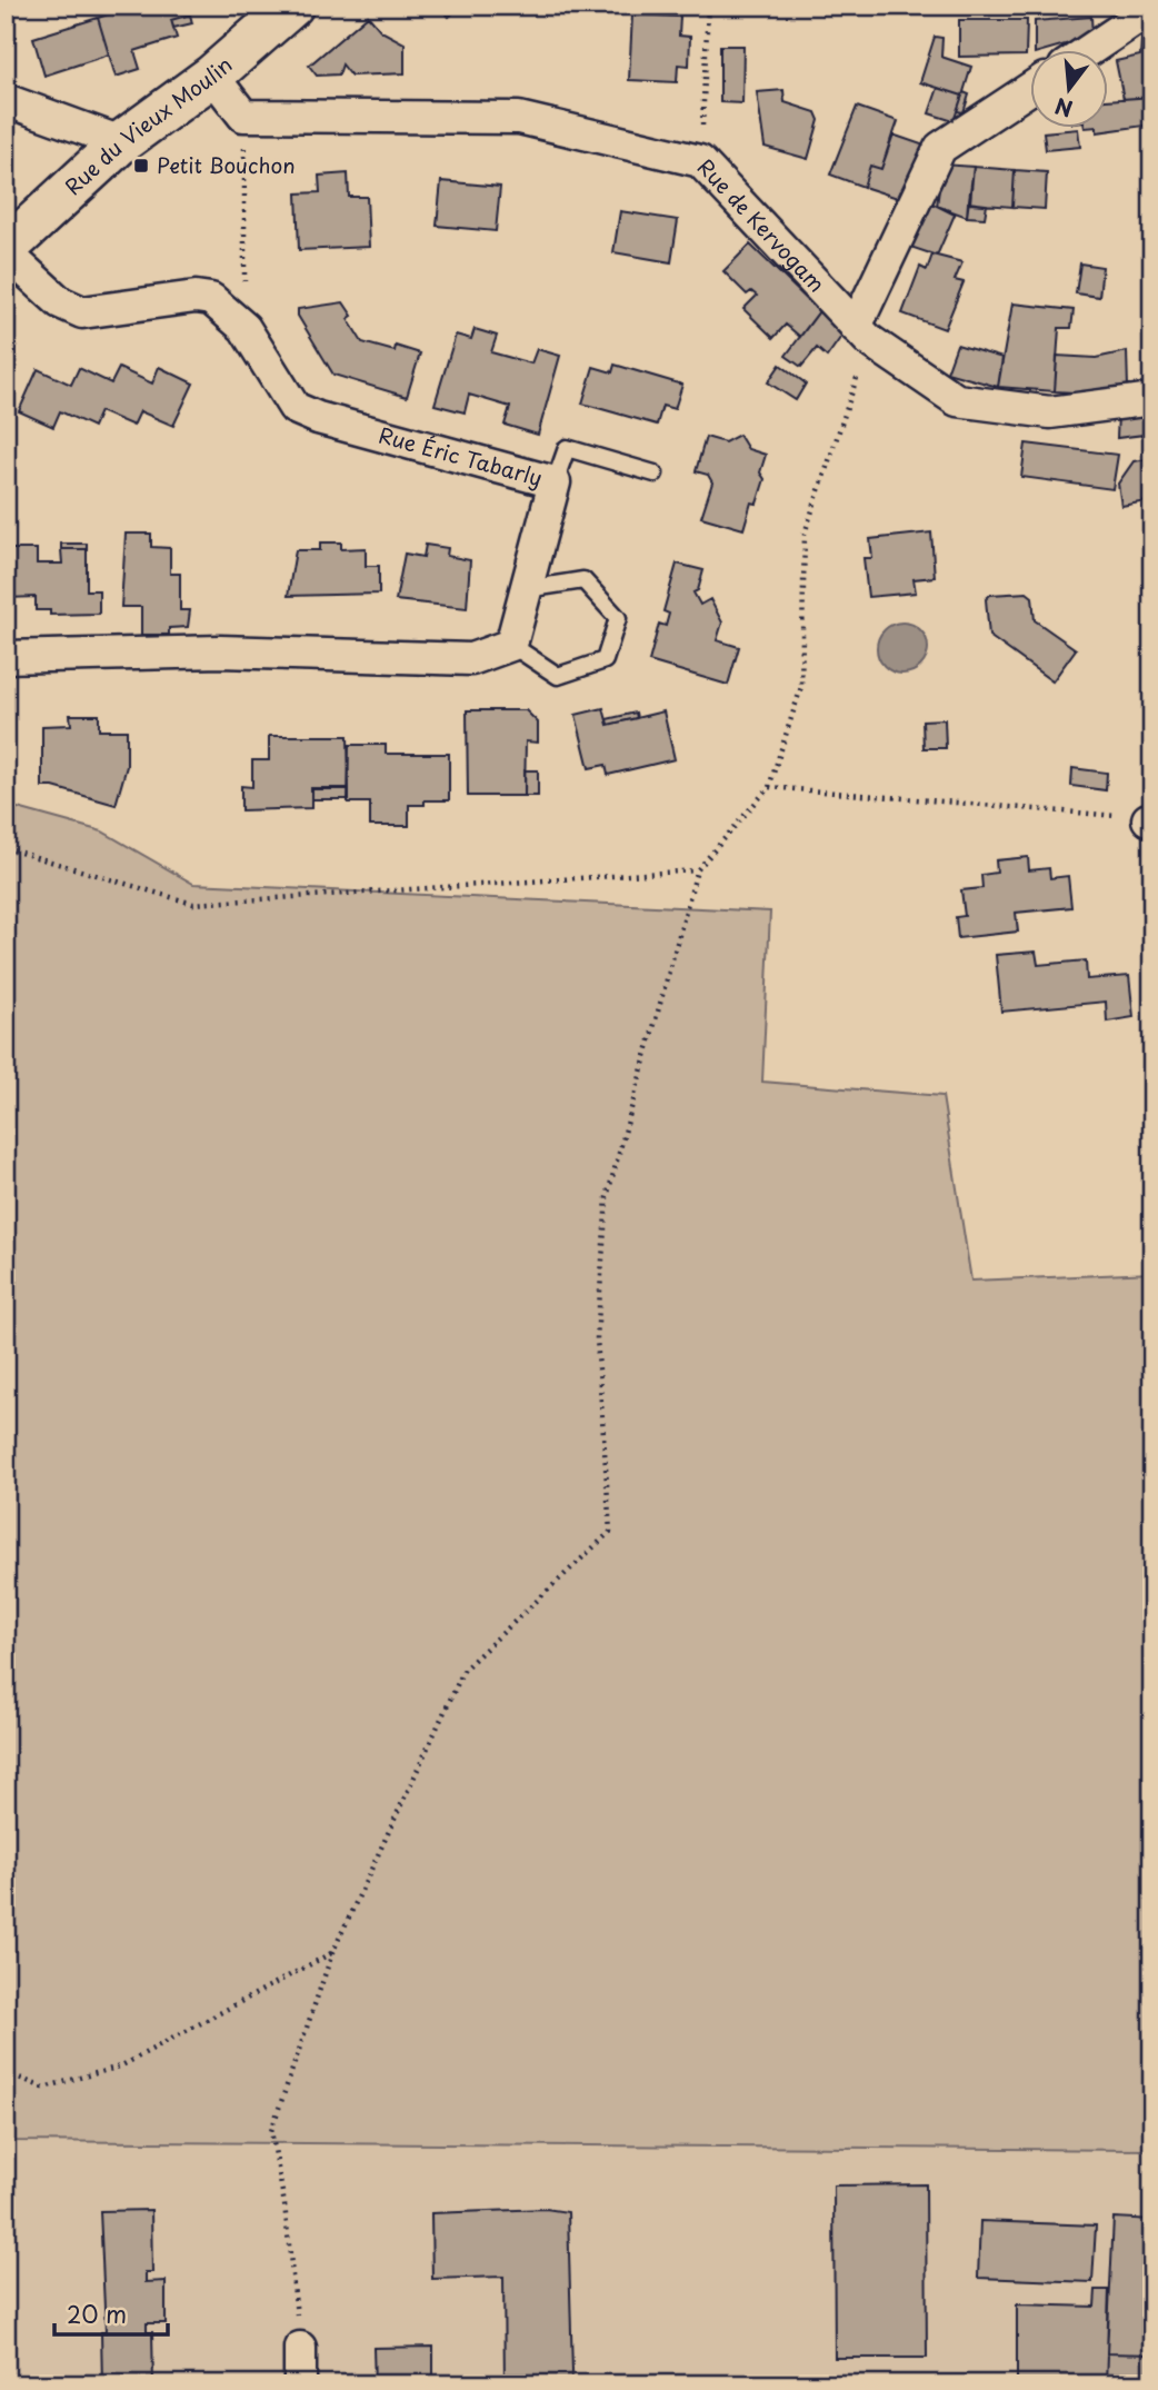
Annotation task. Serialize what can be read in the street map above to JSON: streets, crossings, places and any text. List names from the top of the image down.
{
  "streets": {
    "street": ["Rue du Vieux Moulin", "Rue de Kervogam", "Rue Éric Tabarly"]
  },
  "crossings": [
    ["Rue du Vieux Moulin", "Rue Éric Tabarly"]
  ],
  "places": {
    "transit": ["Petit Bouchon"]
  },
  "scale_bar": "20 m",
  "north": "bottom"
}
